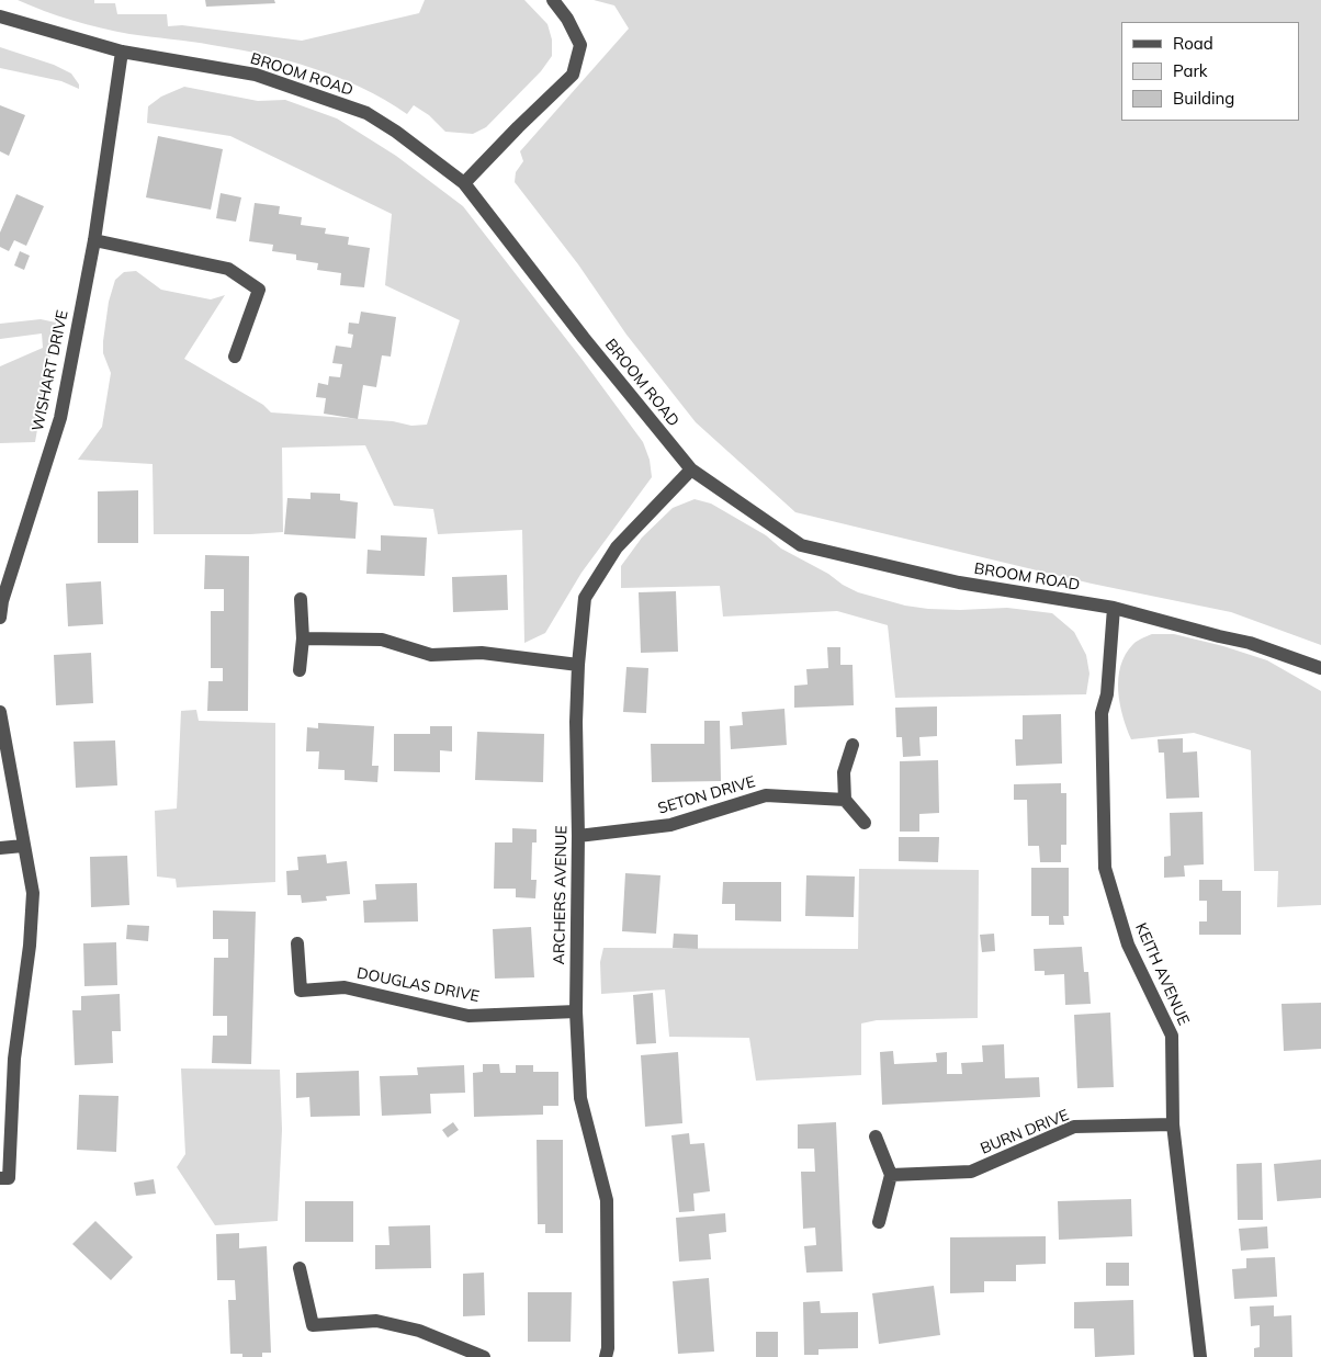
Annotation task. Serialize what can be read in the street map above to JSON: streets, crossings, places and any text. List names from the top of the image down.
{
  "streets": {
    "street": [
      "BROOM ROAD",
      "WISHART DRIVE",
      "SETON DRIVE",
      "ARCHERS AVENUE",
      "KEITH AVENUE",
      "DOUGLAS DRIVE",
      "BURN DRIVE"
    ]
  },
  "crossings": [
    ["BROOM ROAD", "WISHART DRIVE"],
    ["BROOM ROAD", "ARCHERS AVENUE"],
    ["BROOM ROAD", "KEITH AVENUE"],
    ["SETON DRIVE", "ARCHERS AVENUE"],
    ["ARCHERS AVENUE", "DOUGLAS DRIVE"],
    ["KEITH AVENUE", "BURN DRIVE"]
  ],
  "legend": ["Road", "Park", "Building"]
}
